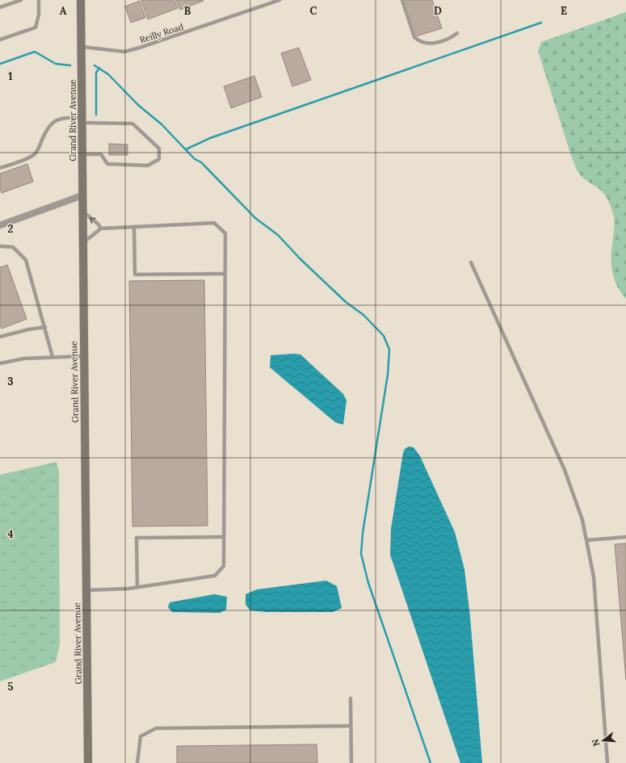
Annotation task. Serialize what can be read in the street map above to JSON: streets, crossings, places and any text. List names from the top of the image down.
{
  "streets": {
    "main road": ["Grand River Avenue"],
    "lane": ["Reilly Road"]
  },
  "crossings": [
    ["Reilly Road", "Grand River Avenue"]
  ],
  "north": "left",
  "grid": {
    "columns": [
      "A",
      "B",
      "C",
      "D",
      "E"
    ],
    "rows": [
      "1",
      "2",
      "3",
      "4",
      "5"
    ]
  }
}
